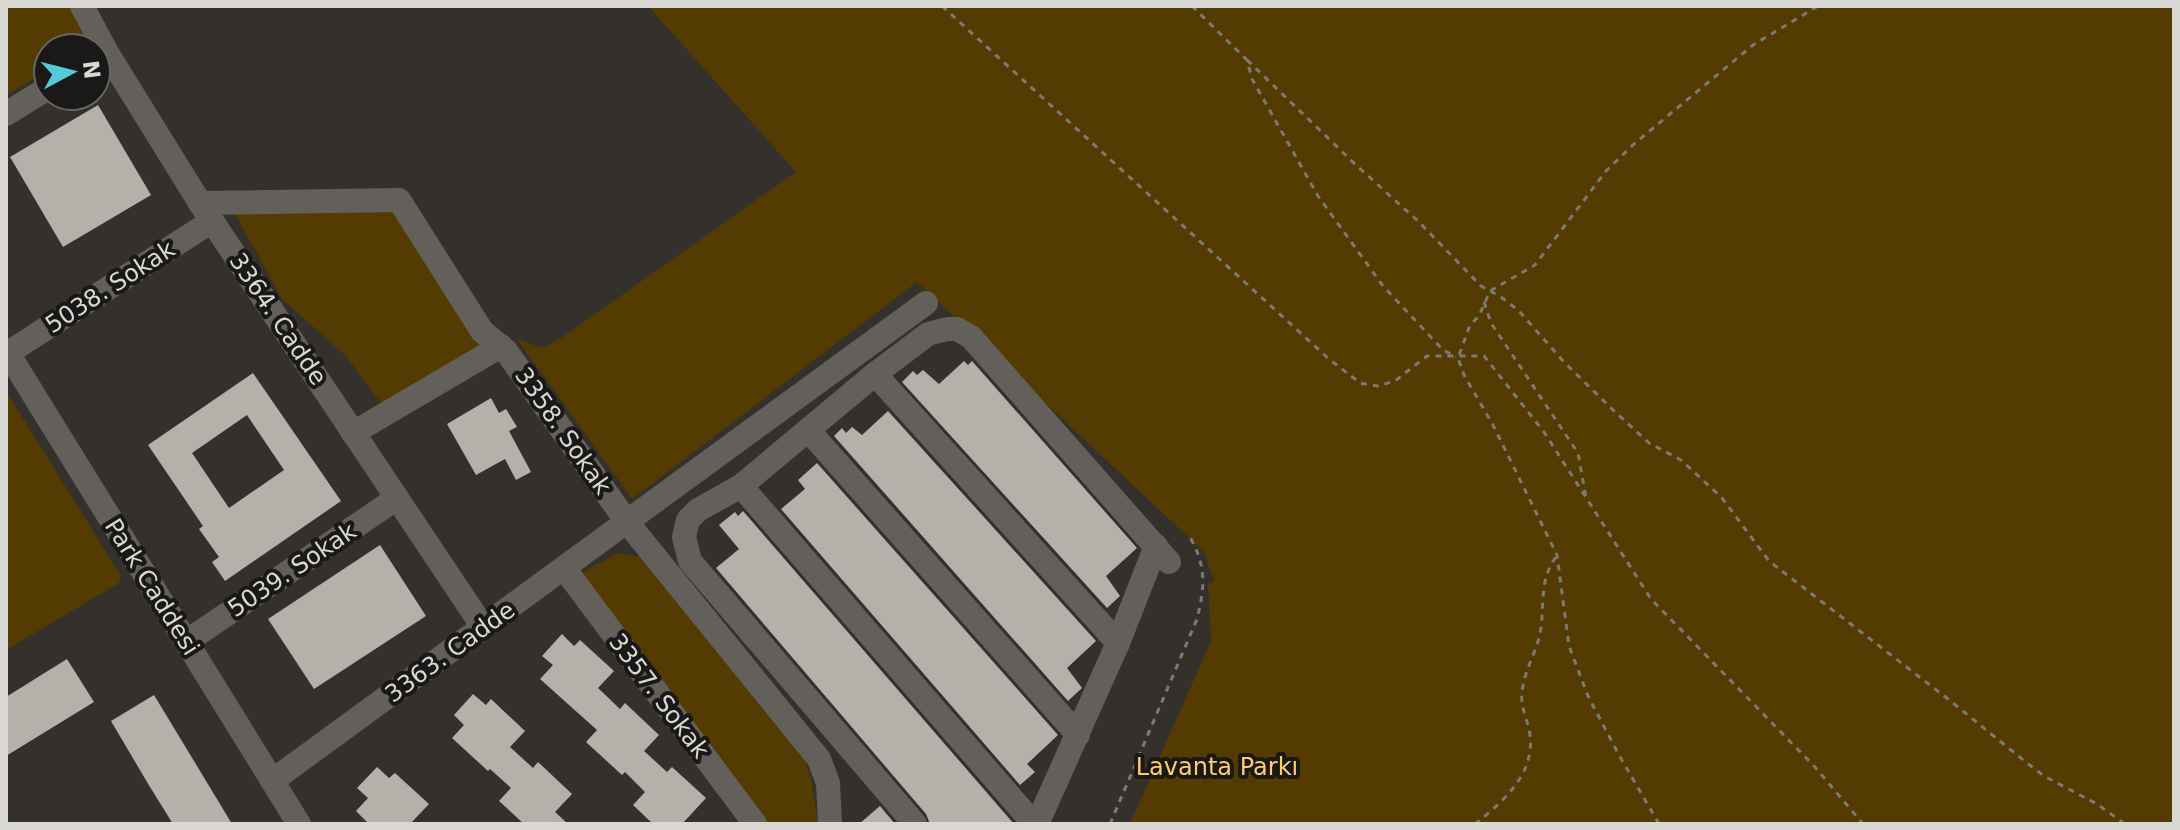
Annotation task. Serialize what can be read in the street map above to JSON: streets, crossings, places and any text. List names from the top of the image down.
{
  "streets": {
    "street": [
      "5038. Sokak",
      "3364. Cadde",
      "3358. Sokak",
      "5039. Sokak",
      "Park Caddesi",
      "3363. Cadde",
      "3357. Sokak"
    ]
  },
  "crossings": [
    ["5038. Sokak", "3364. Cadde"],
    ["5038. Sokak", "3358. Sokak"],
    ["5038. Sokak", "Park Caddesi"],
    ["3364. Cadde", "3358. Sokak"],
    ["3364. Cadde", "5039. Sokak"],
    ["3364. Cadde", "3363. Cadde"],
    ["3358. Sokak", "3363. Cadde"],
    ["5039. Sokak", "Park Caddesi"],
    ["Park Caddesi", "3363. Cadde"],
    ["3363. Cadde", "3357. Sokak"]
  ],
  "parks": ["Lavanta Parkı"],
  "north": "right"
}
